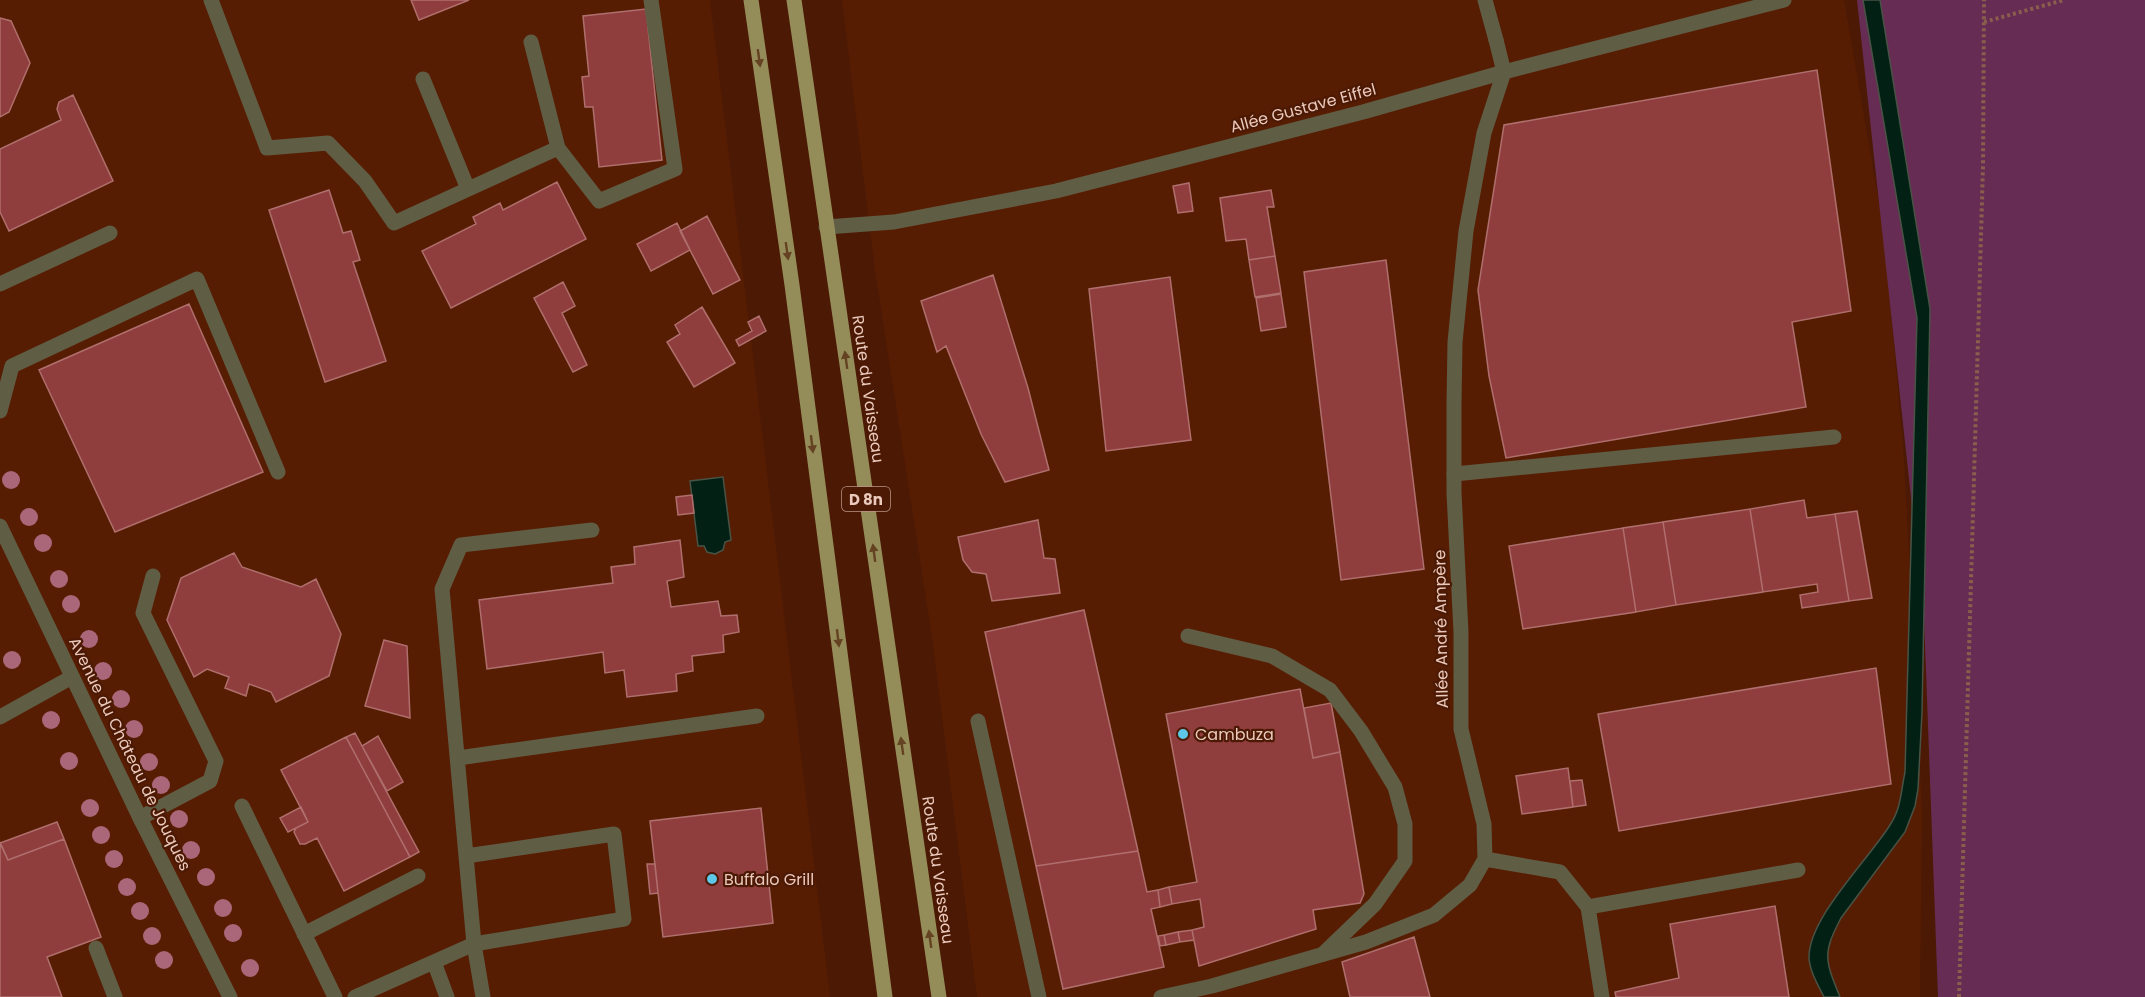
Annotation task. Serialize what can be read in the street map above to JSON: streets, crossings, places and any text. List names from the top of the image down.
{
  "streets": {
    "main road": ["Route du Vaisseau", "D 8n"],
    "street": ["Allée Gustave Eiffel", "Allée André Ampère", "Avenue du Château de Jouques"]
  },
  "crossings": [
    ["Allée Gustave Eiffel", "Route du Vaisseau"],
    ["Allée Gustave Eiffel", "Allée André Ampère"]
  ],
  "places": ["Cambuza", "Buffalo Grill"]
}
